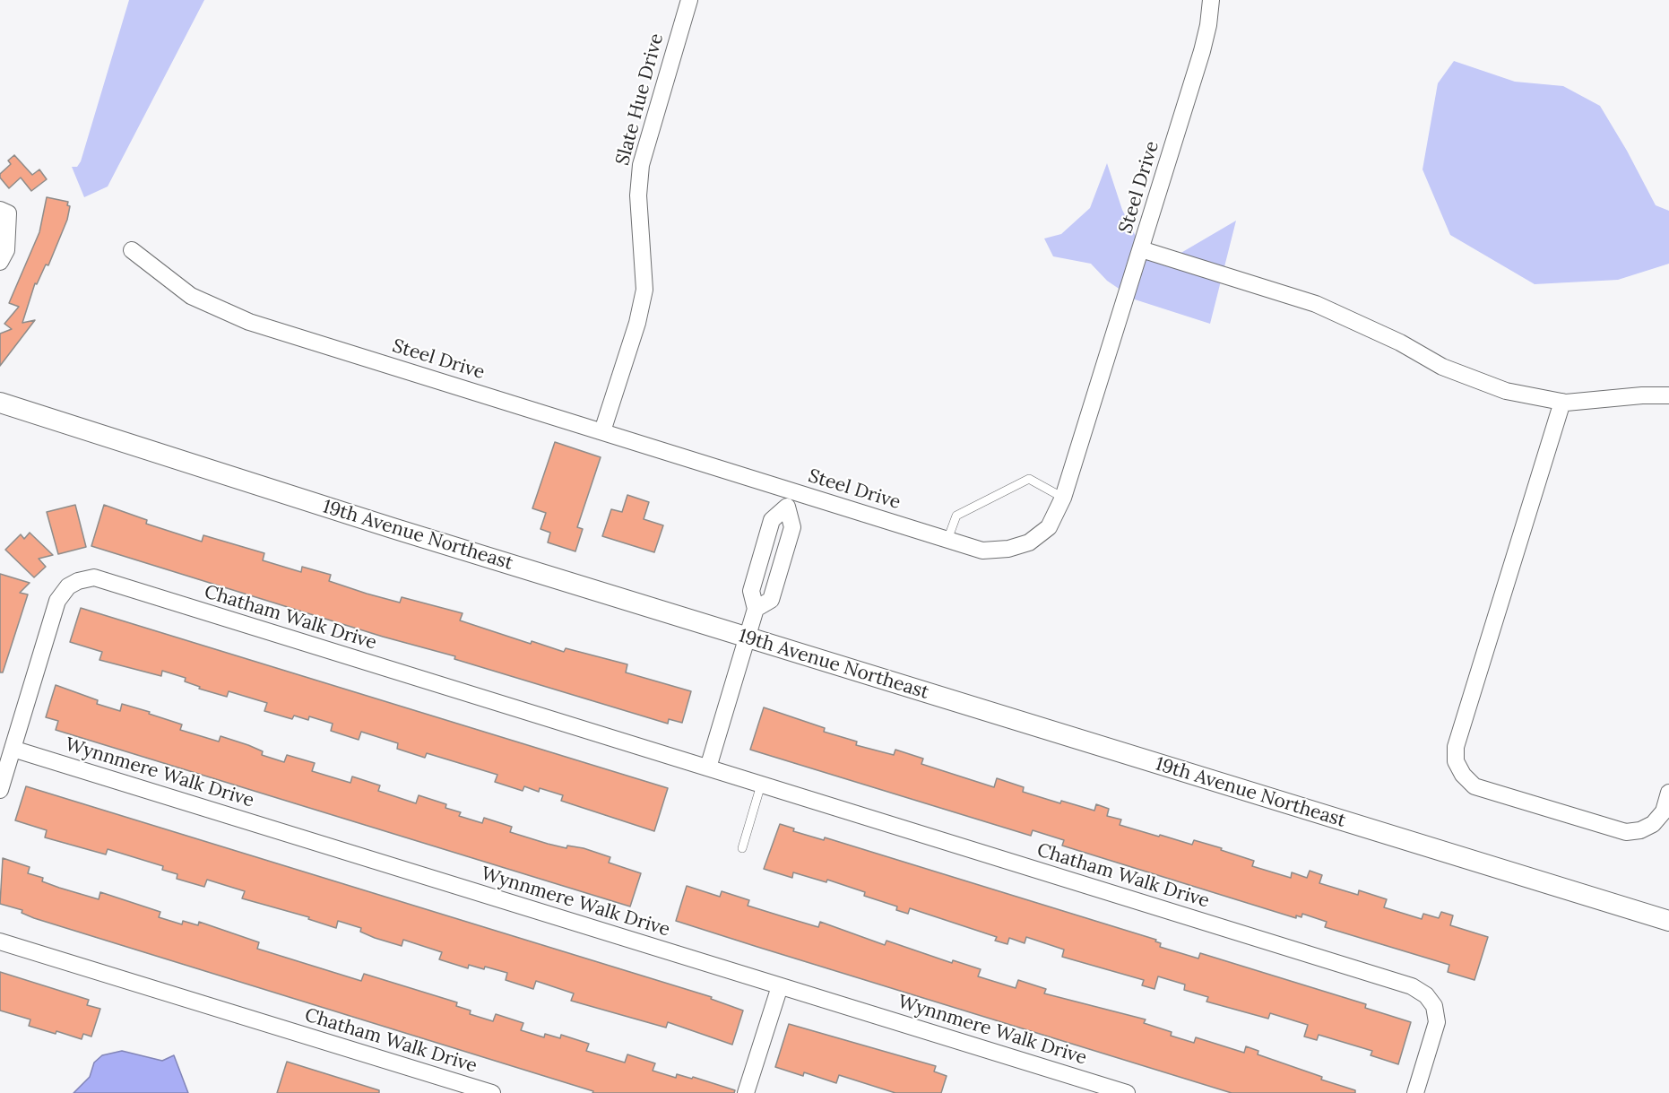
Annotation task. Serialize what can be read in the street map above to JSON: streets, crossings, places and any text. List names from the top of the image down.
{
  "streets": {
    "street": [
      "Slate Hue Drive",
      "Steel Drive",
      "19th Avenue Northeast",
      "Chatham Walk Drive",
      "Wynnmere Walk Drive"
    ]
  },
  "crossings": [
    ["Slate Hue Drive", "Steel Drive"],
    ["Chatham Walk Drive", "Wynnmere Walk Drive"]
  ]
}
